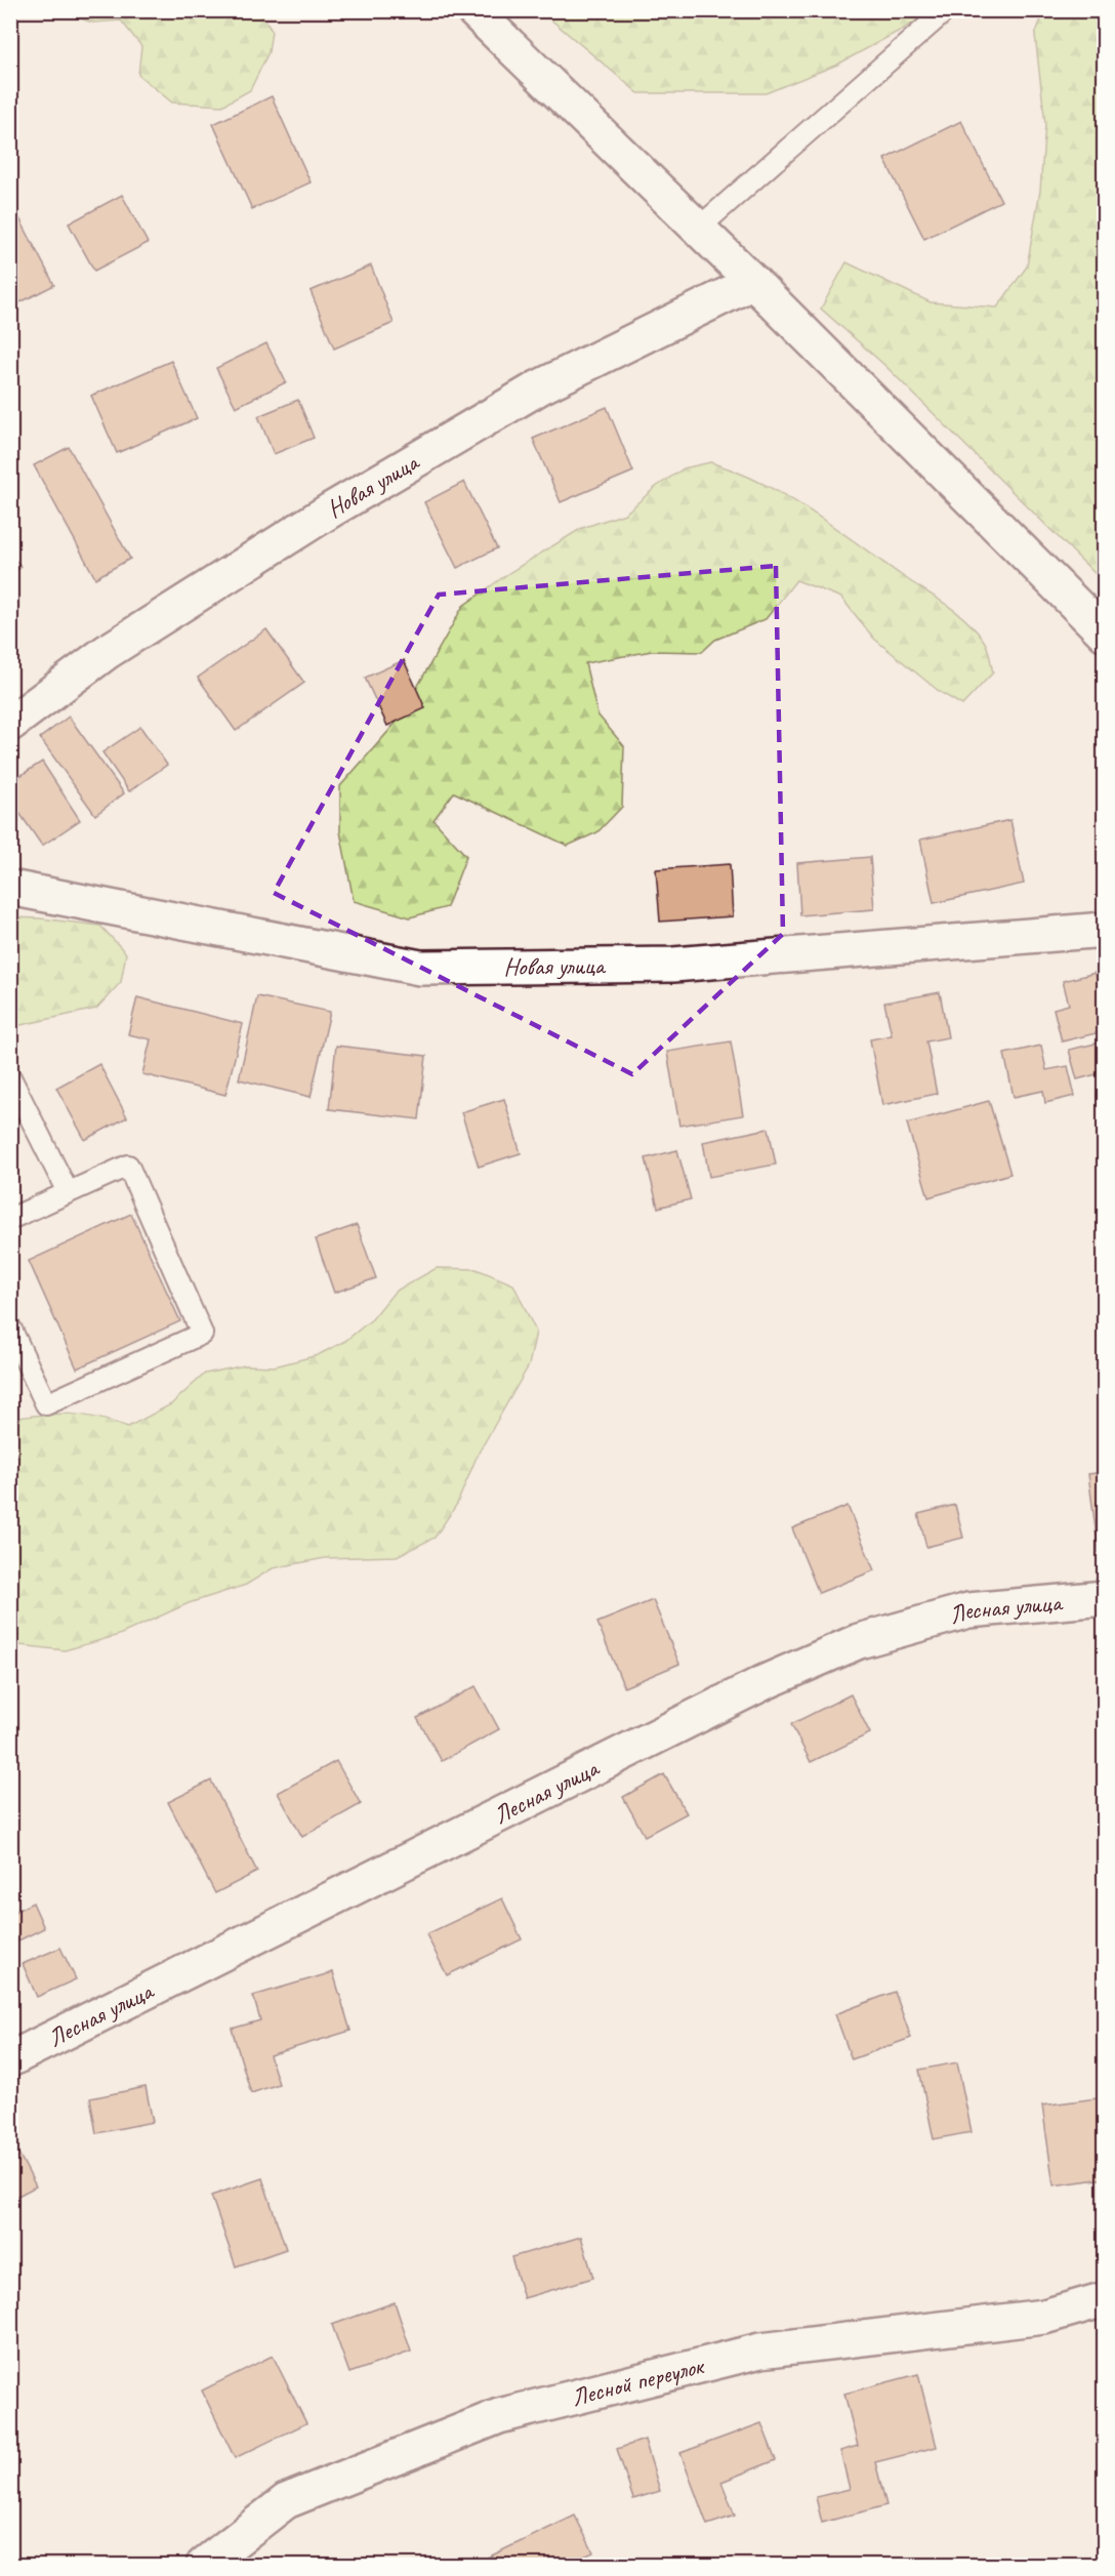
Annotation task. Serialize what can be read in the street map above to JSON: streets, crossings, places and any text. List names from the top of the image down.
{
  "streets": {
    "street": ["Новая улица", "Лесная улица", "Лесной переулок"]
  }
}
